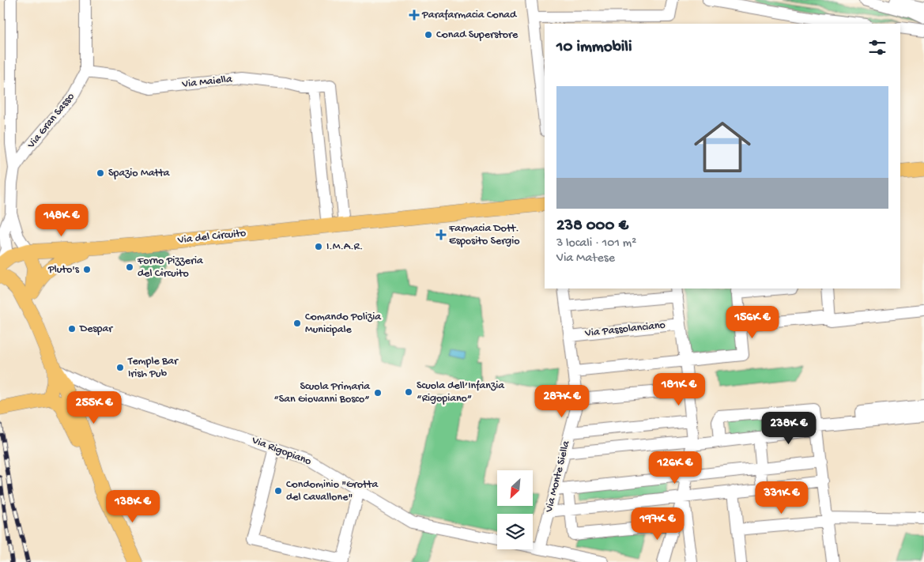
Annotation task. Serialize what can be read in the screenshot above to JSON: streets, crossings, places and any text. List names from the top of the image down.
{
  "streets": {
    "main road": ["Via del Circuito"],
    "street": [
      "Via Maiella",
      "Via Gran Sasso",
      "Via Passolanciano",
      "Via Rigopiano",
      "Via Monte Siella"
    ]
  },
  "crossings": [
    ["Via Maiella", "Via Gran Sasso"],
    ["Via Maiella", "Via del Circuito"],
    ["Via Passolanciano", "Via Monte Siella"]
  ],
  "places": {
    "health": ["Parafarmacia Conad", "Farmacia Dott. Esposito Sergio"],
    "other": [
      "Conad Superstore",
      "Spazio Matta",
      "I.M.A.R.",
      "Forno Pizzeria del Circuito",
      "Pluto's",
      "Comando Polizia Municipale",
      "Despar",
      "Temple Bar Irish Pub",
      "Scuola dell’Infanzia “Rigopiano”",
      "Scuola Primaria “San Giovanni Bosco”",
      "Condominio \"Grotta del Cavallone\""
    ]
  },
  "north": "bottom left",
  "page": {
    "heading": "10 immobili",
    "list": [
      {
        "name": "238 000 €",
        "note": "3 locali · 101 m² · Via Matese"
      }
    ],
    "price": [
      "148K €",
      "156K €",
      "181K €",
      "287K €",
      "255K €",
      "238K €",
      "126K €",
      "331K €",
      "138K €",
      "197K €"
    ]
  }
}
